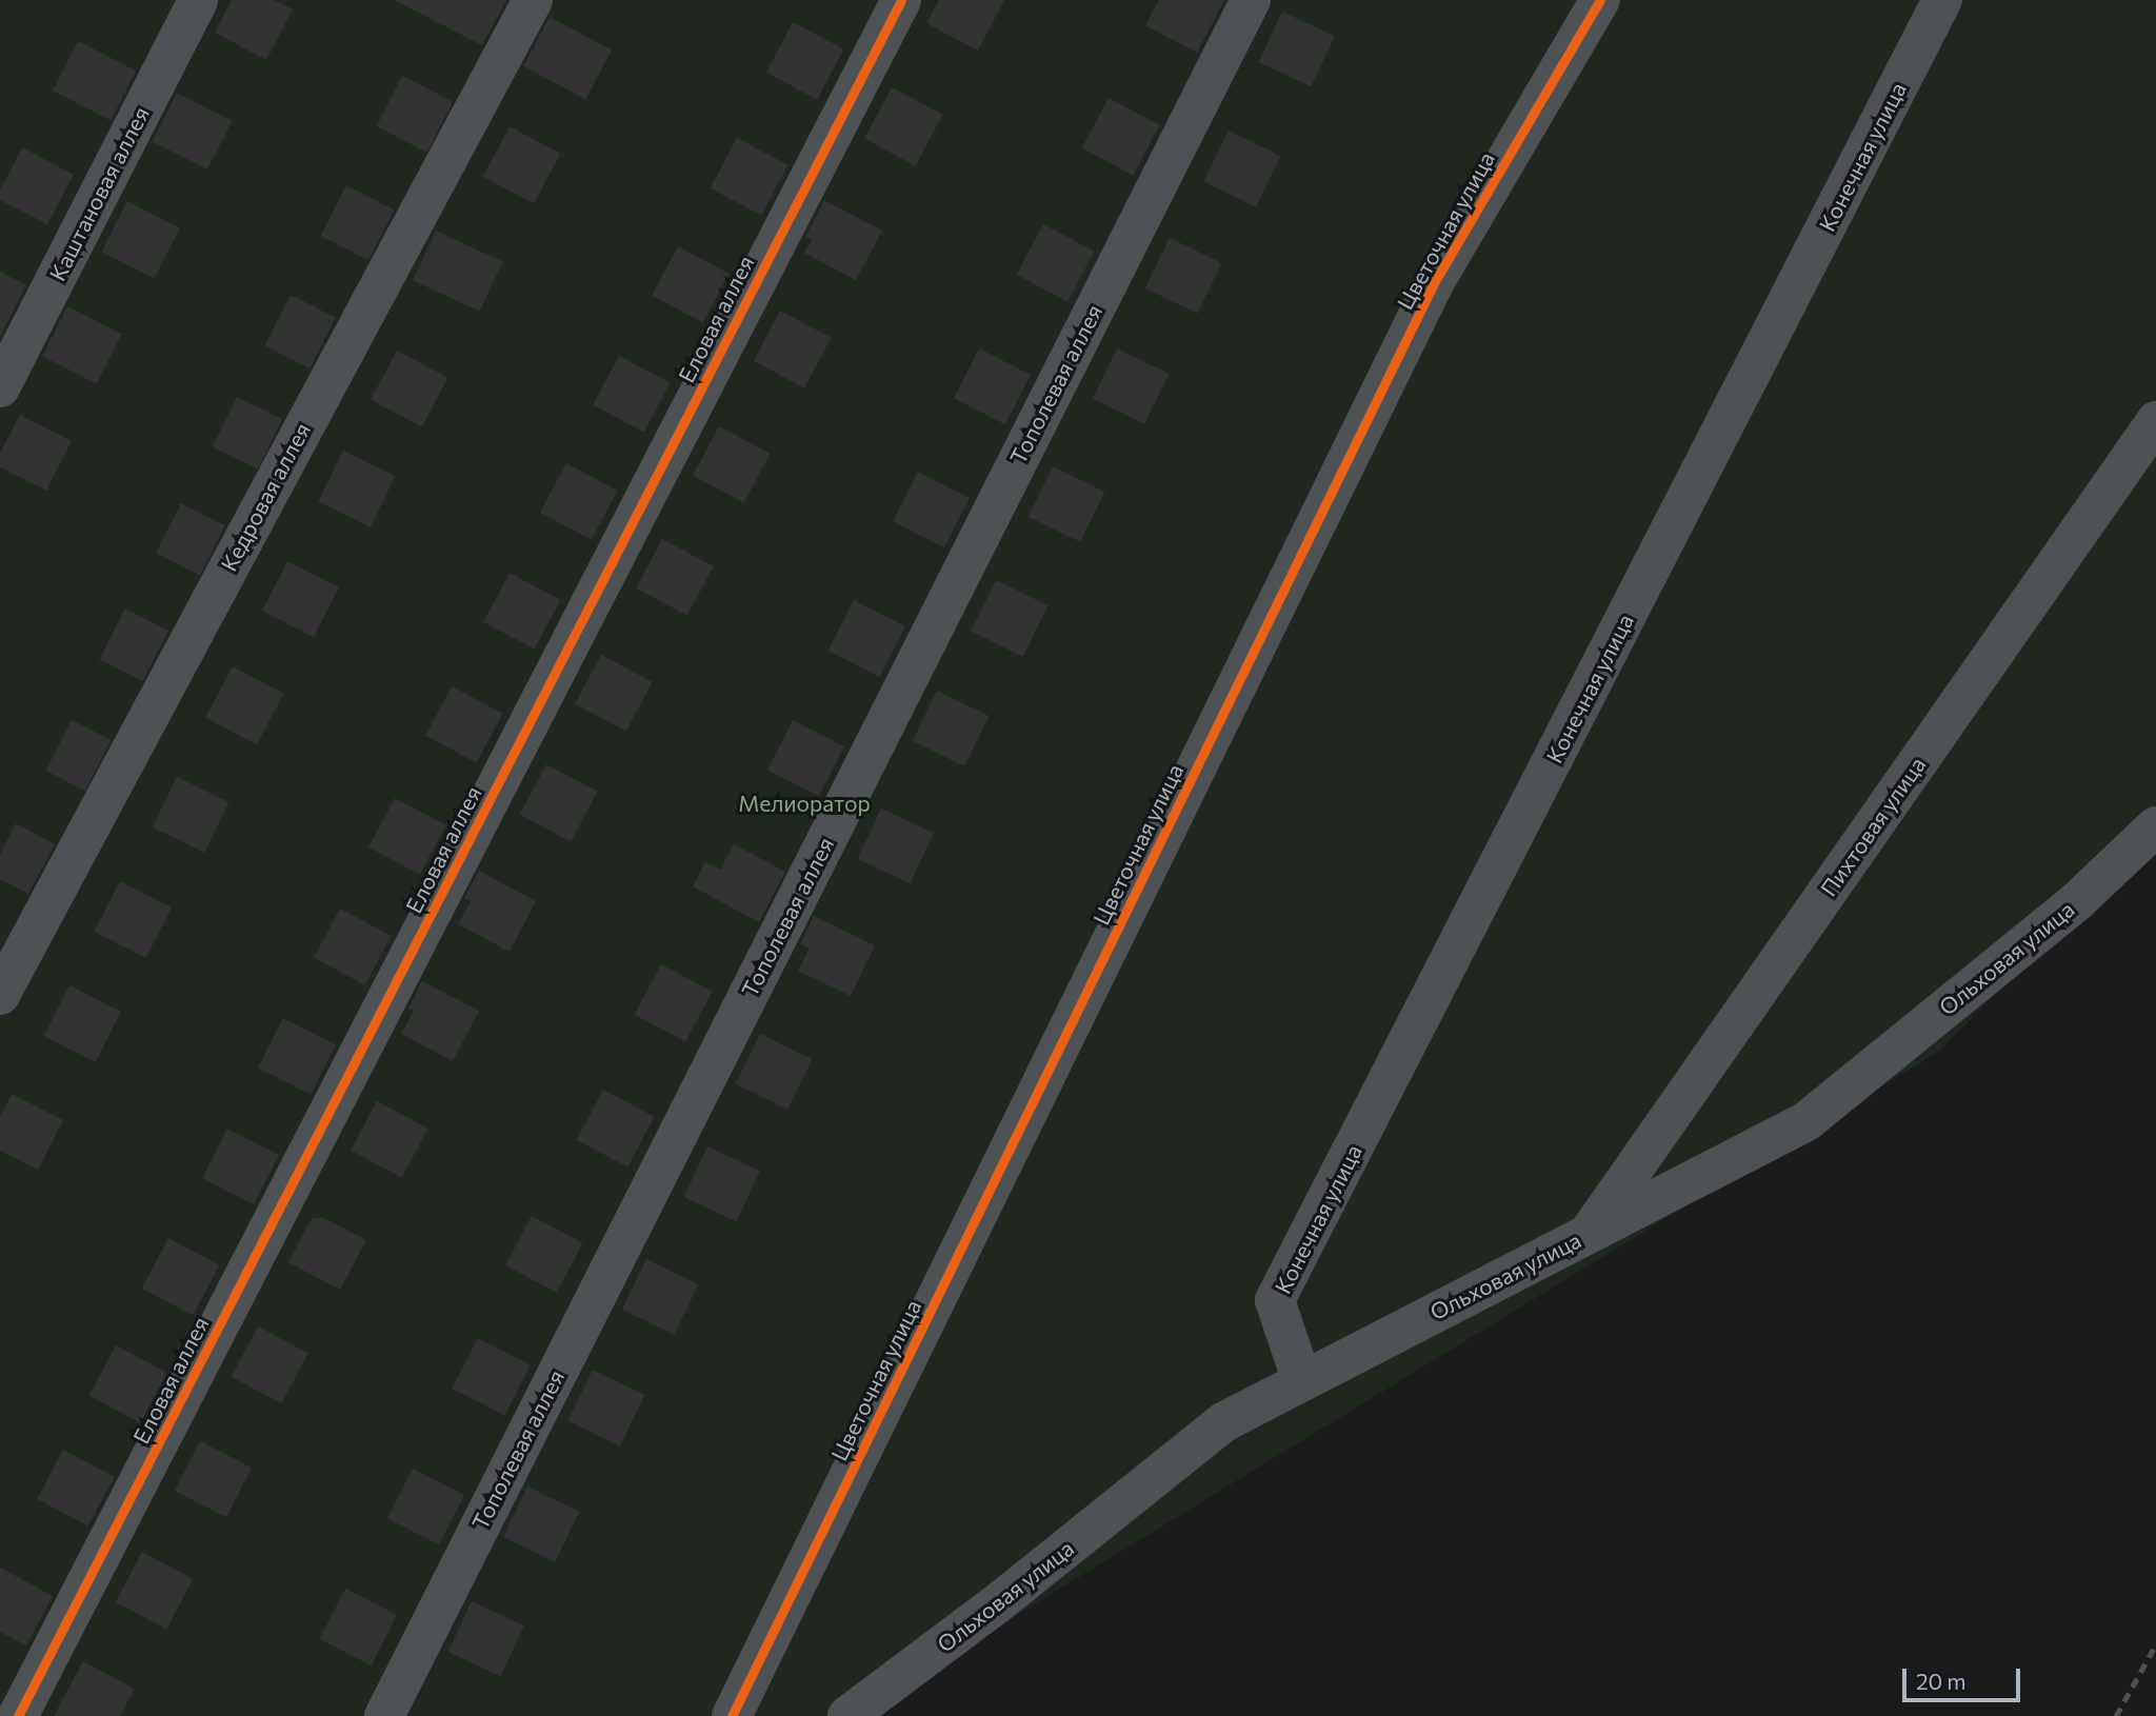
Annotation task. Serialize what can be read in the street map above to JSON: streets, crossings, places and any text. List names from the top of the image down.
{
  "streets": {
    "street": [
      "Конечная улица",
      "Каштановая аллея",
      "Цветочная улица",
      "Еловая аллея",
      "Тополевая аллея",
      "Кедровая аллея",
      "Пихтовая улица",
      "Ольховая улица"
    ]
  },
  "crossings": [
    ["Конечная улица", "Ольховая улица"],
    ["Пихтовая улица", "Ольховая улица"]
  ],
  "parks": ["Мелиоратор"],
  "scale_bar": "20 m"
}
